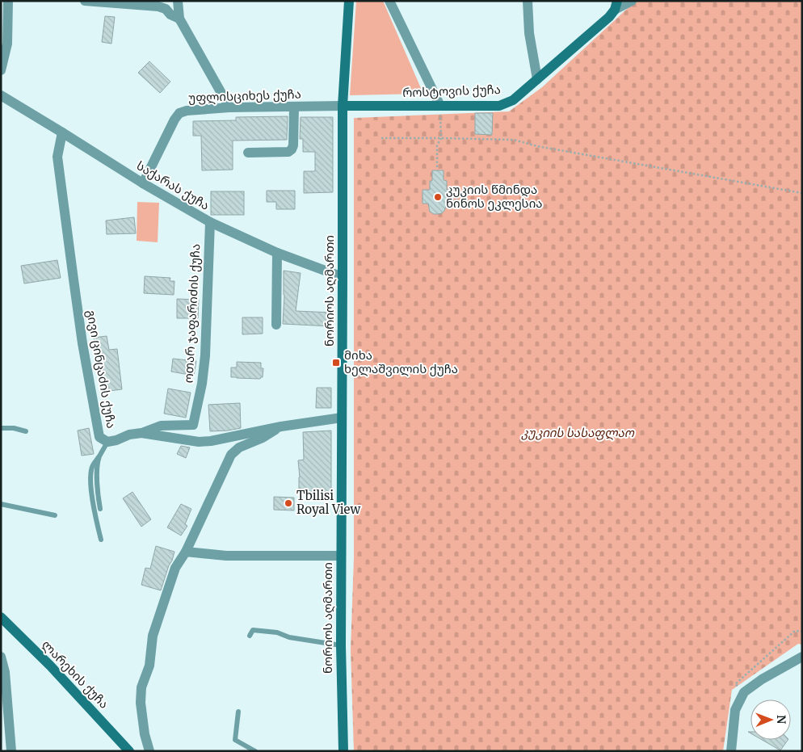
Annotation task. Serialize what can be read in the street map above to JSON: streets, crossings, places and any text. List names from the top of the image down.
{
  "streets": {
    "street": [
      "როსტოვის ქუჩა",
      "უფლისციხეს ქუჩა",
      "საქარას ქუჩა",
      "ნორიოს აღმართი",
      "ოთარ ჯაფარიძის ქუჩა",
      "გივი ცინცაძის ქუჩა",
      "ლარეხის ქუჩა"
    ]
  },
  "crossings": [
    ["როსტოვის ქუჩა", "უფლისციხეს ქუჩა"],
    ["როსტოვის ქუჩა", "ნორიოს აღმართი"],
    ["უფლისციხეს ქუჩა", "საქარას ქუჩა"],
    ["უფლისციხეს ქუჩა", "ნორიოს აღმართი"],
    ["საქარას ქუჩა", "ნორიოს აღმართი"],
    ["საქარას ქუჩა", "ოთარ ჯაფარიძის ქუჩა"],
    ["საქარას ქუჩა", "გივი ცინცაძის ქუჩა"],
    ["ნორიოს აღმართი", "გივი ცინცაძის ქუჩა"],
    ["ოთარ ჯაფარიძის ქუჩა", "გივი ცინცაძის ქუჩა"]
  ],
  "parks": ["კუკიის სასაფლაო"],
  "places": {
    "other": ["კუკიის წმინდა ნინოს ეკლესია", "Tbilisi Royal View"],
    "transit": ["მიხა ხელაშვილის ქუჩა"]
  },
  "north": "right"
}
